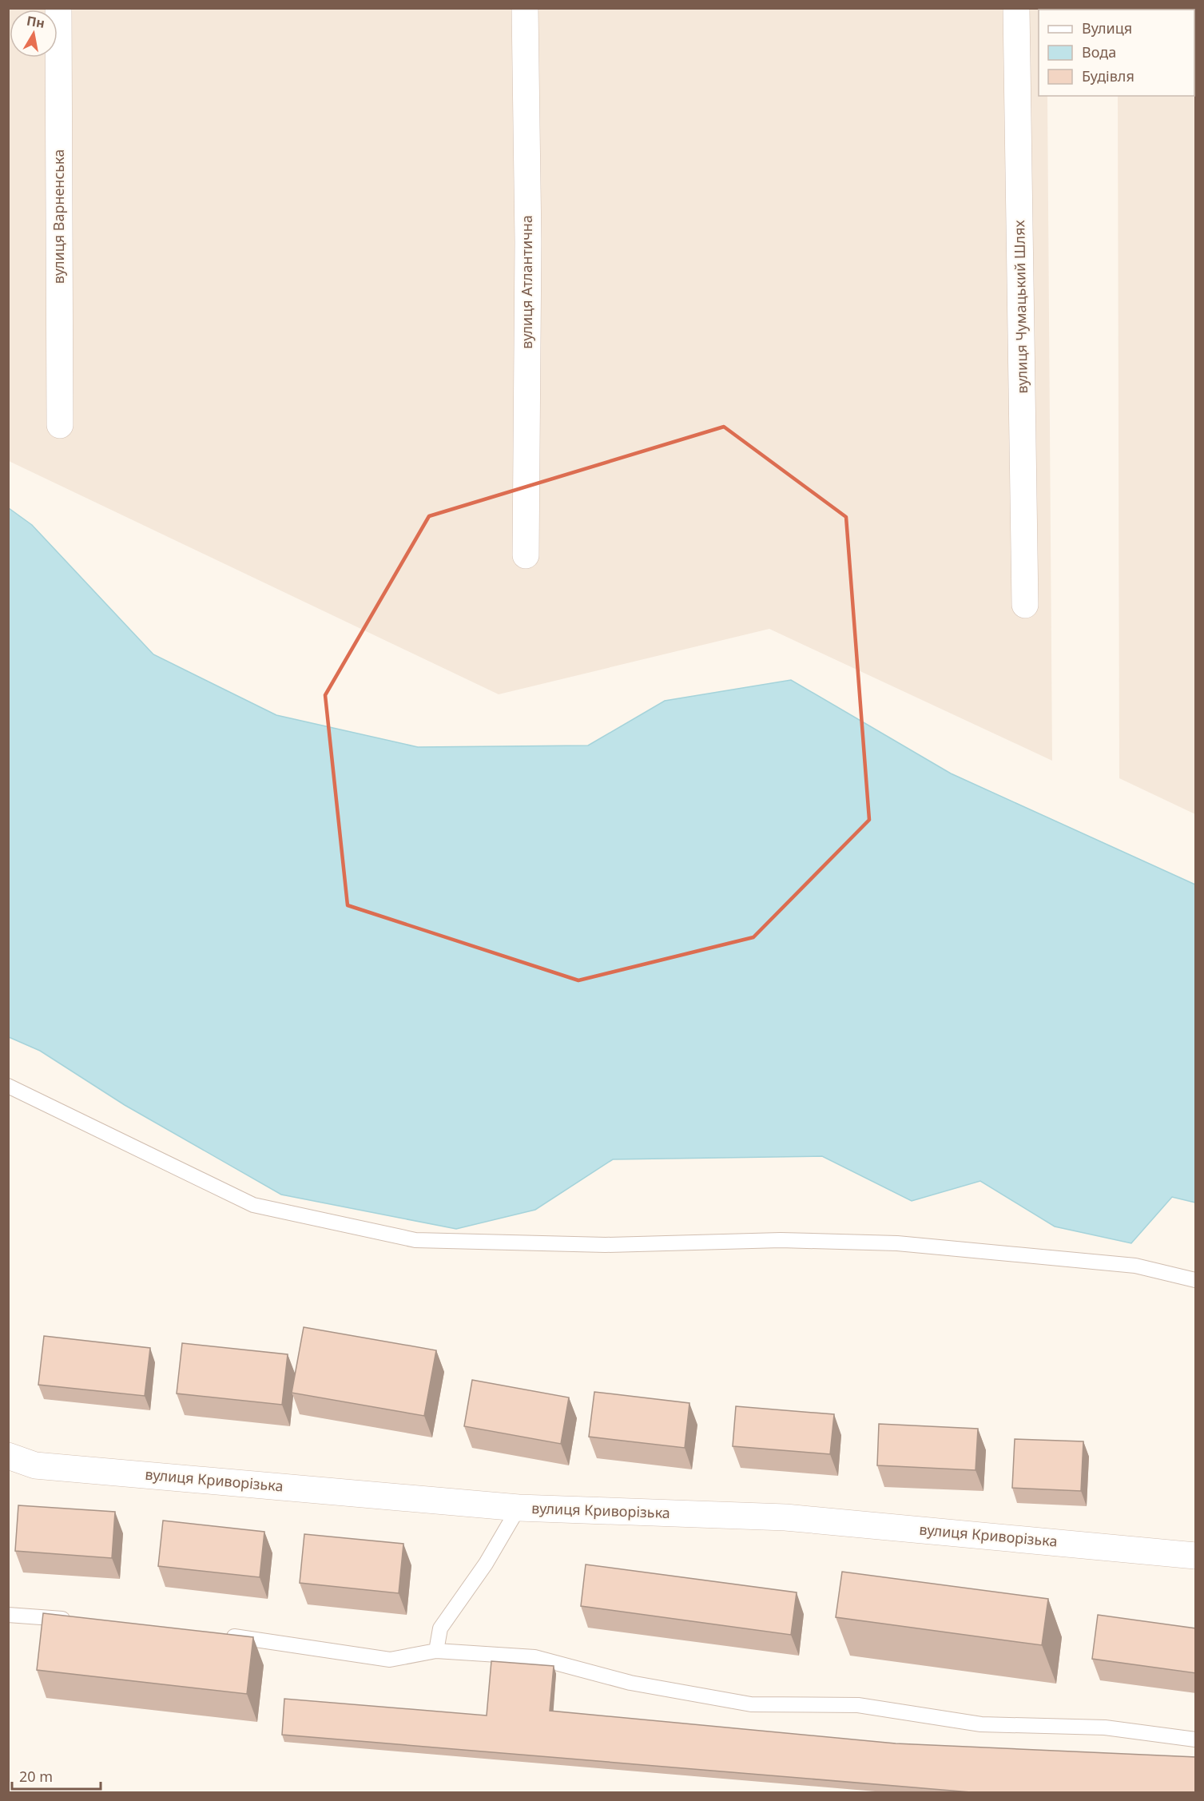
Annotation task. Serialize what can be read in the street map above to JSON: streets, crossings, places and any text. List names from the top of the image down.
{
  "streets": {
    "street": [
      "вулиця Варненська",
      "вулиця Атлантична",
      "вулиця Чумацький Шлях",
      "вулиця Криворізька"
    ]
  },
  "legend": ["Вулиця", "Вода", "Будівля"],
  "scale_bar": "20 m",
  "north": "top"
}
